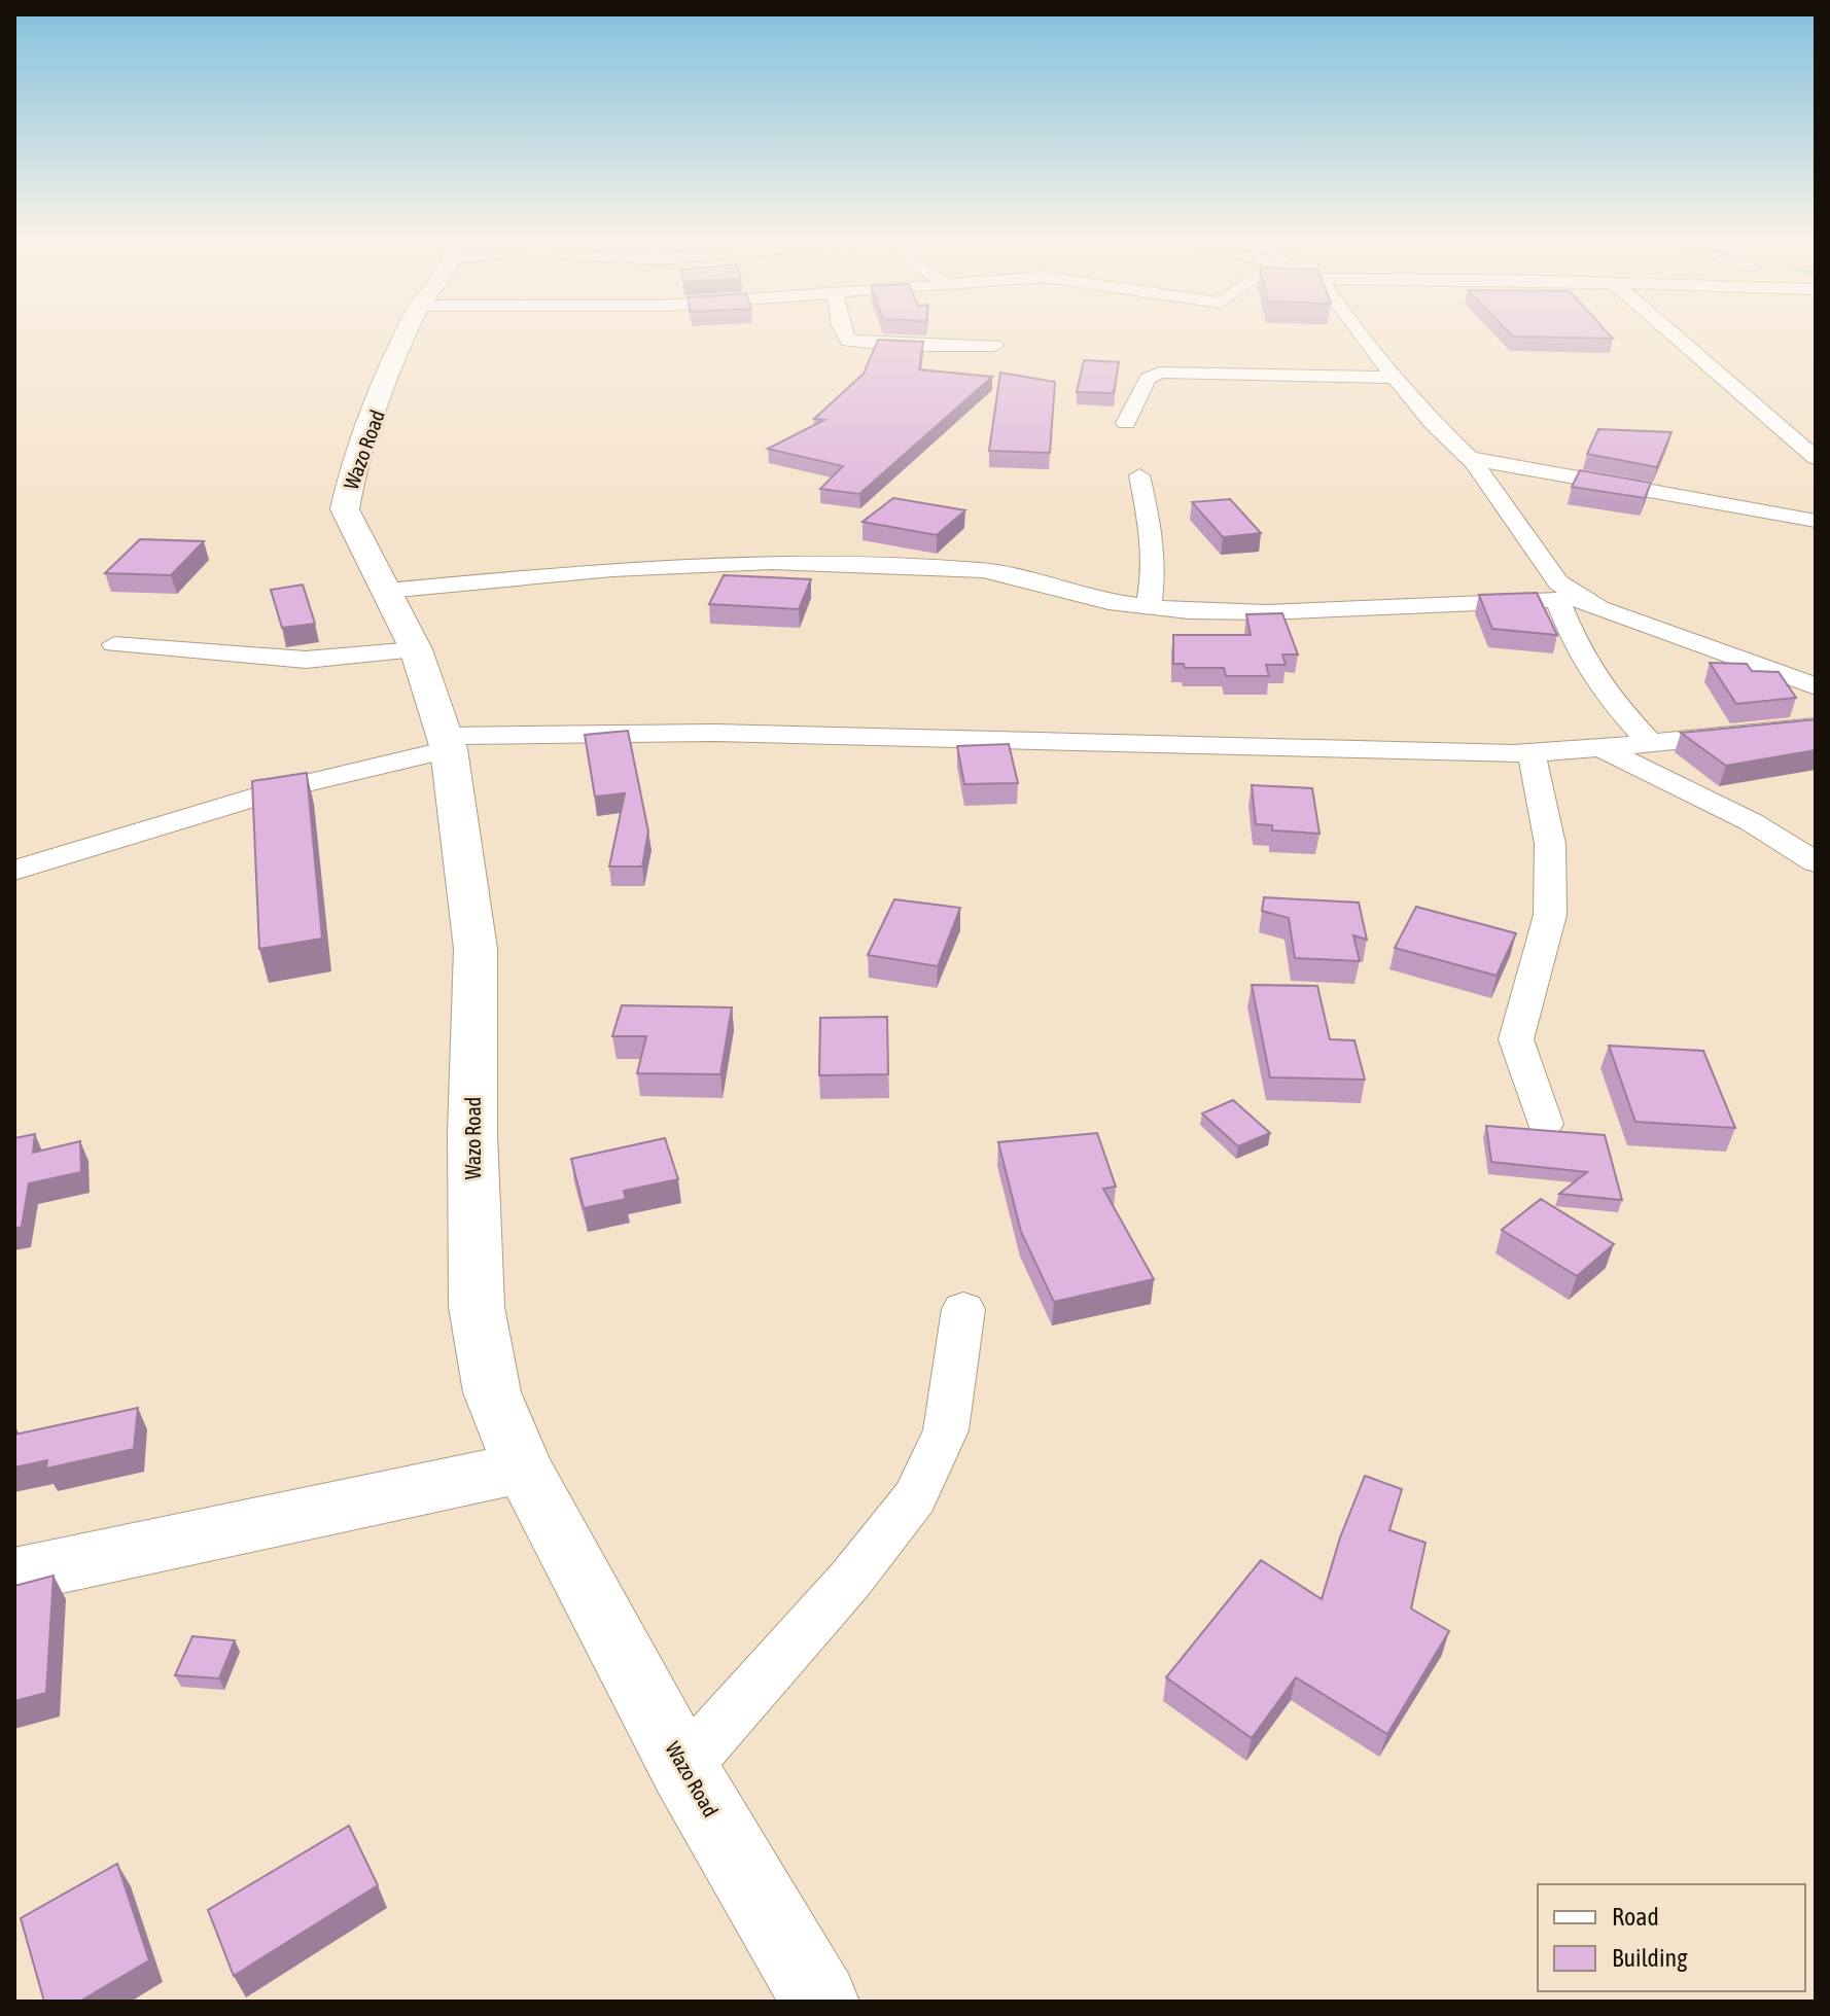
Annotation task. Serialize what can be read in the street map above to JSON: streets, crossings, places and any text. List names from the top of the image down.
{
  "streets": {
    "main road": ["Wazo Road"]
  },
  "legend": ["Road", "Building"]
}
